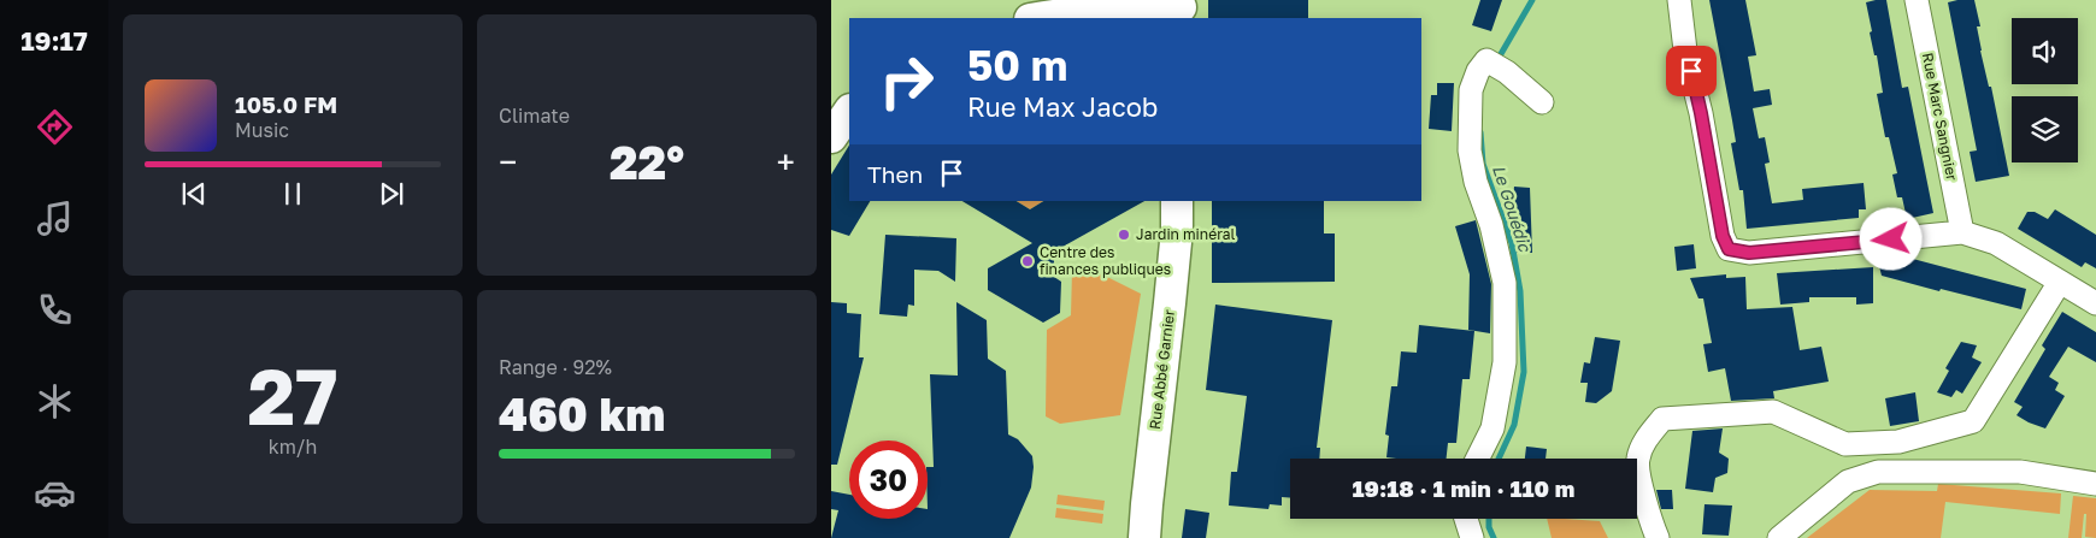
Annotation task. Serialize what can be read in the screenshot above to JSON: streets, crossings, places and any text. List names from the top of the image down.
{
  "streets": {
    "main road": ["Rue Abbé Garnier"],
    "street": ["Rue Marc Sangnier"]
  },
  "water": ["Le Gouédic"],
  "places": ["Jardin minéral", "Centre des finances publiques"],
  "page": {
    "tabs": "19:17",
    "tile": [
      "Climate",
      ["27", "km/h"],
      ["Range · 92%", "460 km"]
    ],
    "turn": ["50 m", "Rue Max Jacob"],
    "song": ["105.0 FM", "Music"],
    "heat": ["−", "22°", "+"],
    "then": "Then",
    "limit": "30",
    "trip": "19:18 · 1 min · 110 m"
  }
}
